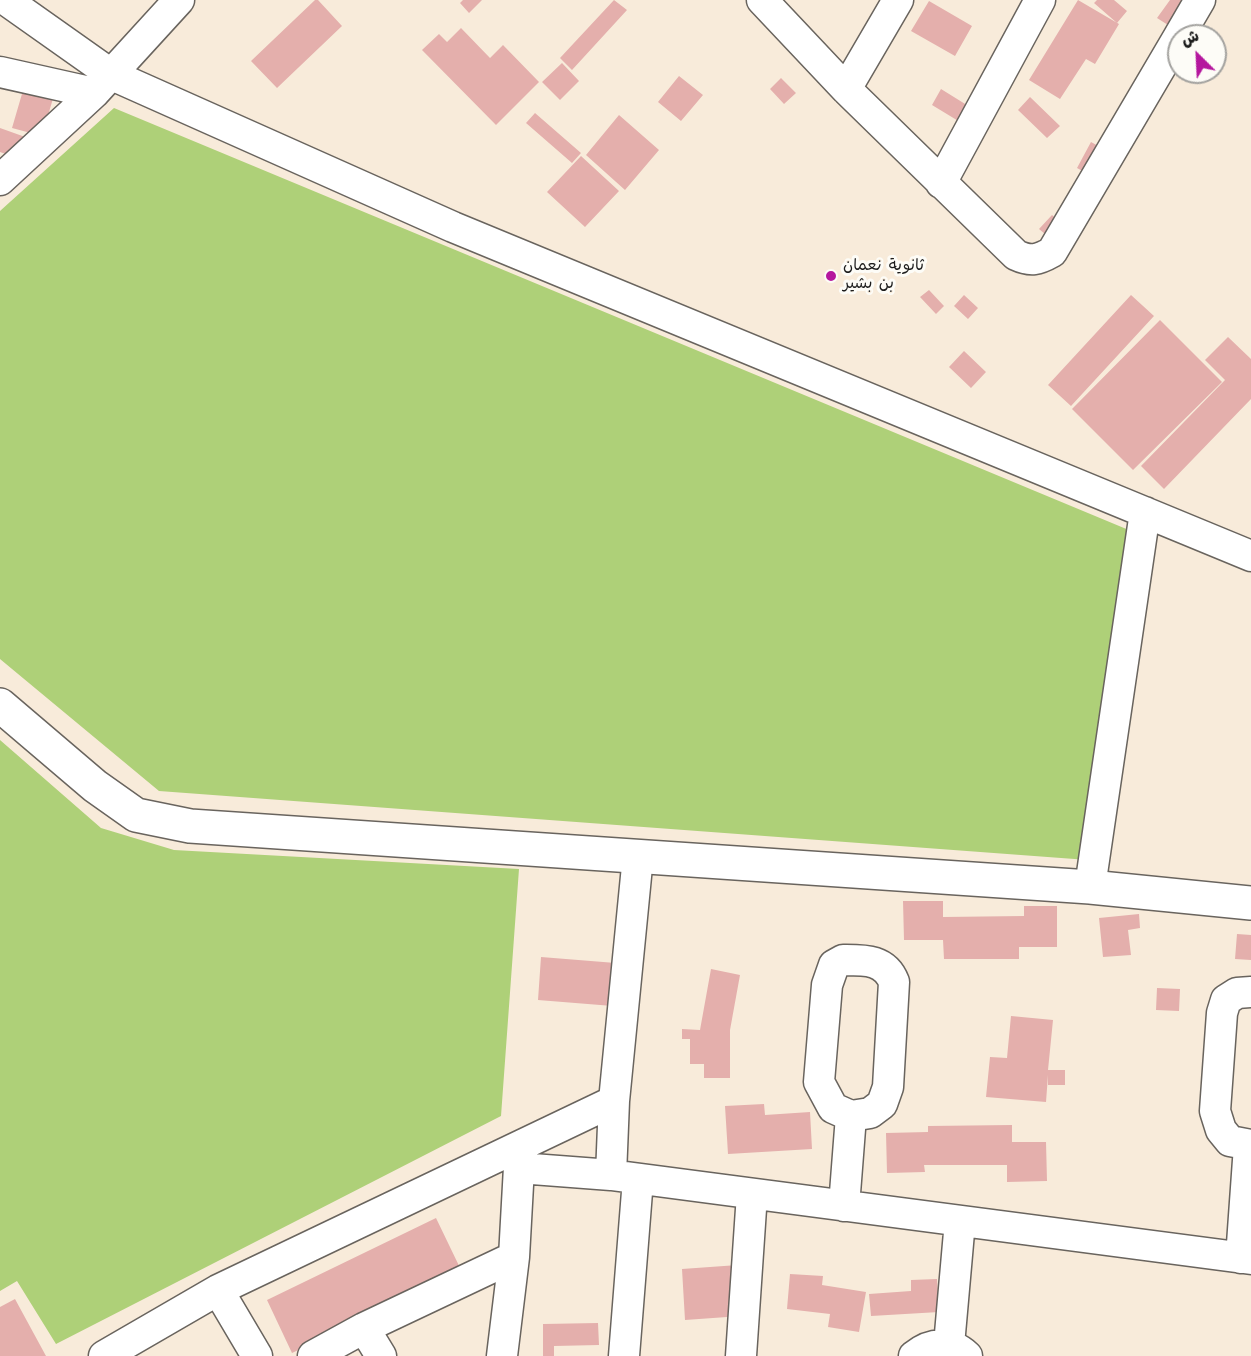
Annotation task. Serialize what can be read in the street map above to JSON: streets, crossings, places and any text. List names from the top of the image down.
{
  "places": ["ثانوية نعمان بن بشير"],
  "north": "top left"
}
